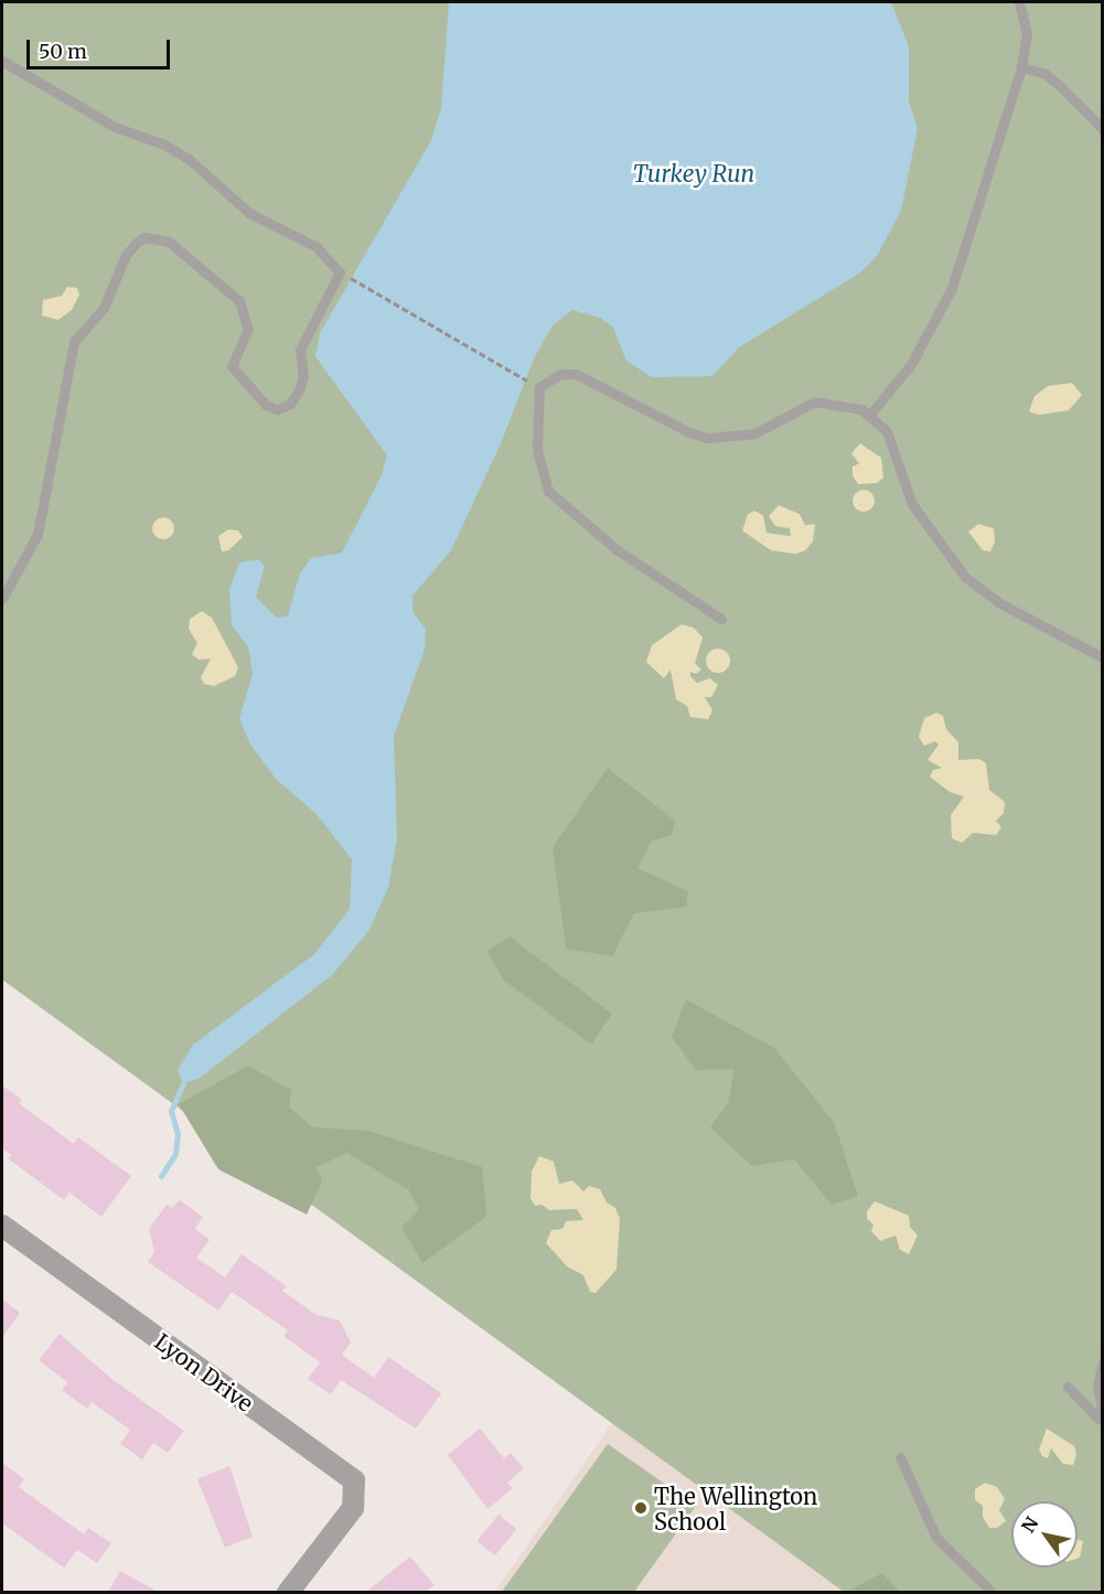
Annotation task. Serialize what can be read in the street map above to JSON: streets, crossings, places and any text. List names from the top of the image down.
{
  "streets": {
    "street": ["Lyon Drive"]
  },
  "water": ["Turkey Run"],
  "places": ["The Wellington School"],
  "scale_bar": "50 m",
  "north": "top left"
}
